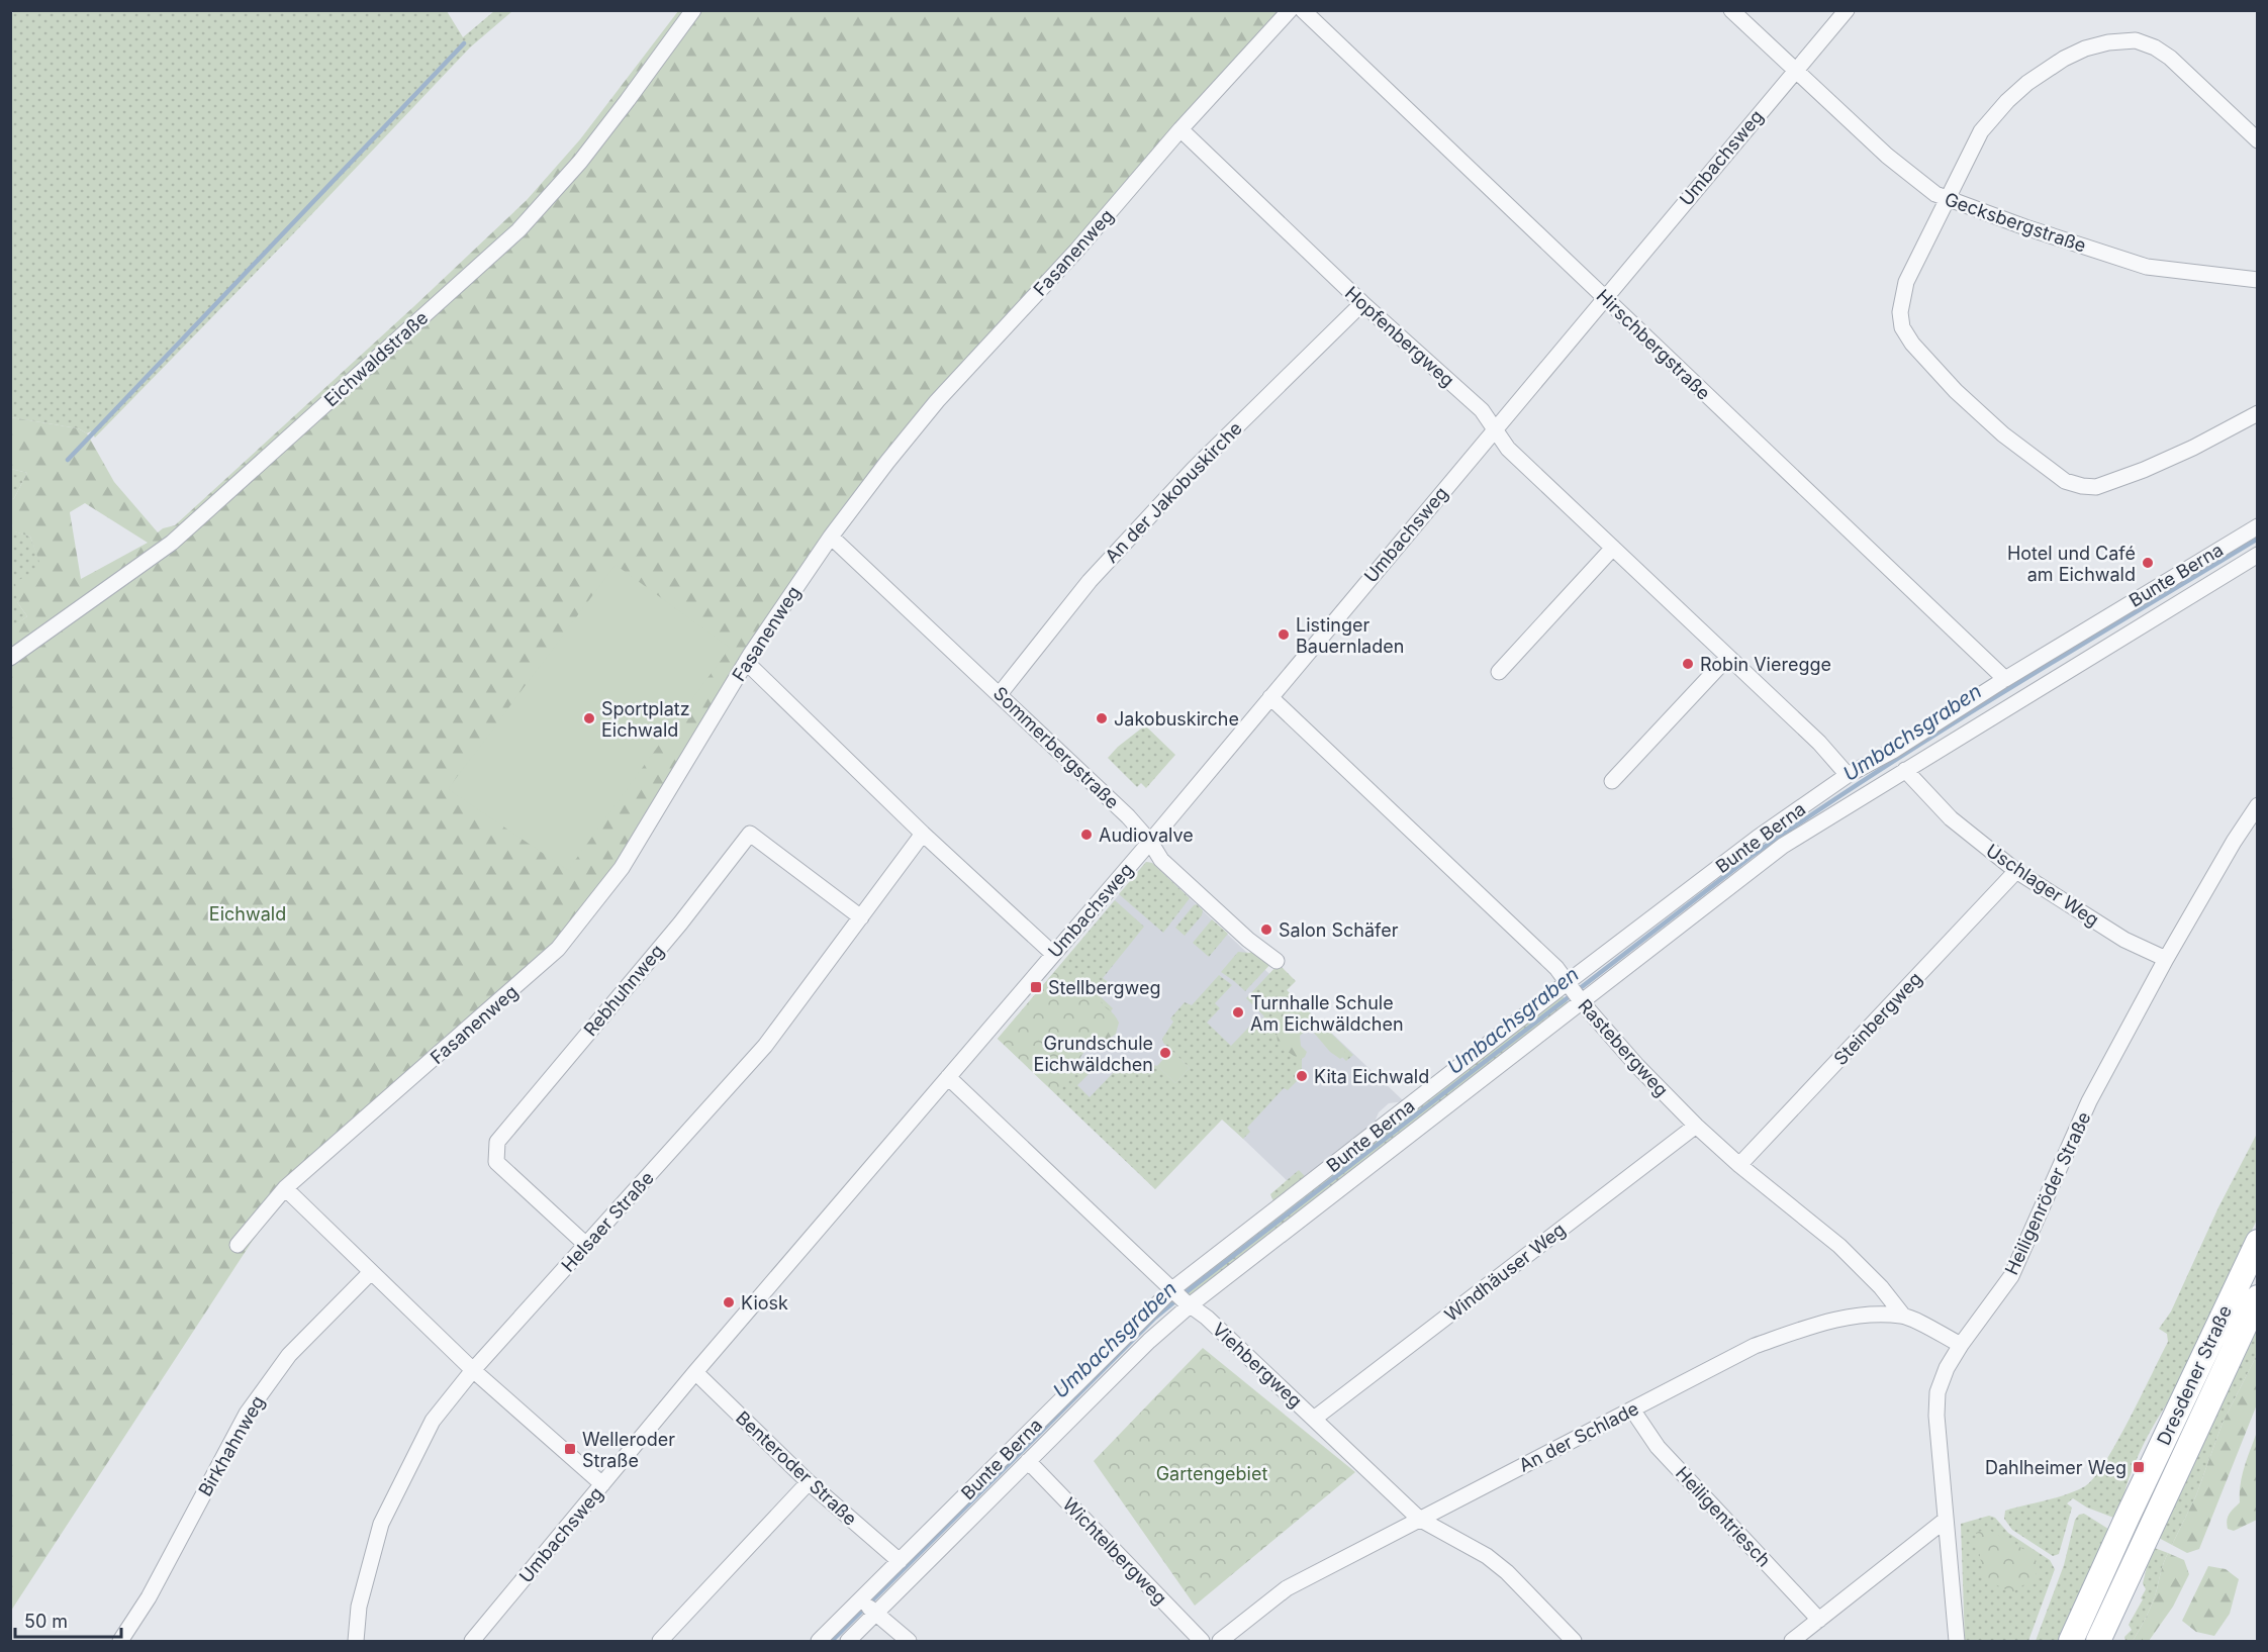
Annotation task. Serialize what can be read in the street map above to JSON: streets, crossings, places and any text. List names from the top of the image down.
{
  "streets": {
    "main road": ["Dresdener Straße"],
    "street": [
      "Umbachsweg",
      "Gecksbergstraße",
      "Fasanenweg",
      "Hopfenbergweg",
      "Hirschbergstraße",
      "Eichwaldstraße",
      "An der Jakobuskirche",
      "Bunte Berna",
      "Sommerbergstraße",
      "Uschlager Weg",
      "Rebhuhnweg",
      "Steinbergweg",
      "Rastebergweg",
      "Heiligenröder Straße",
      "Helsaer Straße",
      "Windhäuser Weg",
      "Viehbergweg",
      "An der Schlade",
      "Birkhahnweg",
      "Benteroder Straße",
      "Heiligentriesch",
      "Wichtelbergweg"
    ]
  },
  "crossings": [
    ["Umbachsweg", "Gecksbergstraße"],
    ["Umbachsweg", "Hopfenbergweg"],
    ["Umbachsweg", "Hirschbergstraße"],
    ["Umbachsweg", "Sommerbergstraße"],
    ["Umbachsweg", "Rastebergweg"],
    ["Umbachsweg", "Viehbergweg"],
    ["Umbachsweg", "Benteroder Straße"],
    ["Fasanenweg", "Hopfenbergweg"],
    ["Fasanenweg", "Sommerbergstraße"],
    ["Hopfenbergweg", "An der Jakobuskirche"],
    ["Hopfenbergweg", "Bunte Berna"],
    ["Hirschbergstraße", "Bunte Berna"],
    ["An der Jakobuskirche", "Sommerbergstraße"],
    ["Bunte Berna", "Uschlager Weg"],
    ["Bunte Berna", "Rastebergweg"],
    ["Bunte Berna", "Viehbergweg"],
    ["Bunte Berna", "Benteroder Straße"],
    ["Bunte Berna", "Wichtelbergweg"],
    ["Uschlager Weg", "Steinbergweg"],
    ["Uschlager Weg", "Heiligenröder Straße"],
    ["Rebhuhnweg", "Helsaer Straße"],
    ["Steinbergweg", "Rastebergweg"],
    ["Rastebergweg", "Windhäuser Weg"],
    ["Rastebergweg", "An der Schlade"],
    ["Heiligenröder Straße", "An der Schlade"],
    ["Windhäuser Weg", "Viehbergweg"],
    ["Viehbergweg", "An der Schlade"],
    ["An der Schlade", "Heiligentriesch"]
  ],
  "water": ["Umbachsgraben"],
  "parks": ["Eichwald", "Gartengebiet"],
  "places": {
    "other": [
      "Hotel und Café am Eichwald",
      "Listinger Bauernladen",
      "Robin Vieregge",
      "Sportplatz Eichwald",
      "Jakobuskirche",
      "Audiovalve",
      "Salon Schäfer",
      "Turnhalle Schule Am Eichwäldchen",
      "Grundschule Eichwäldchen",
      "Kita Eichwald",
      "Kiosk"
    ],
    "transit": ["Stellbergweg", "Welleroder Straße", "Dahlheimer Weg"]
  },
  "scale_bar": "50 m"
}
